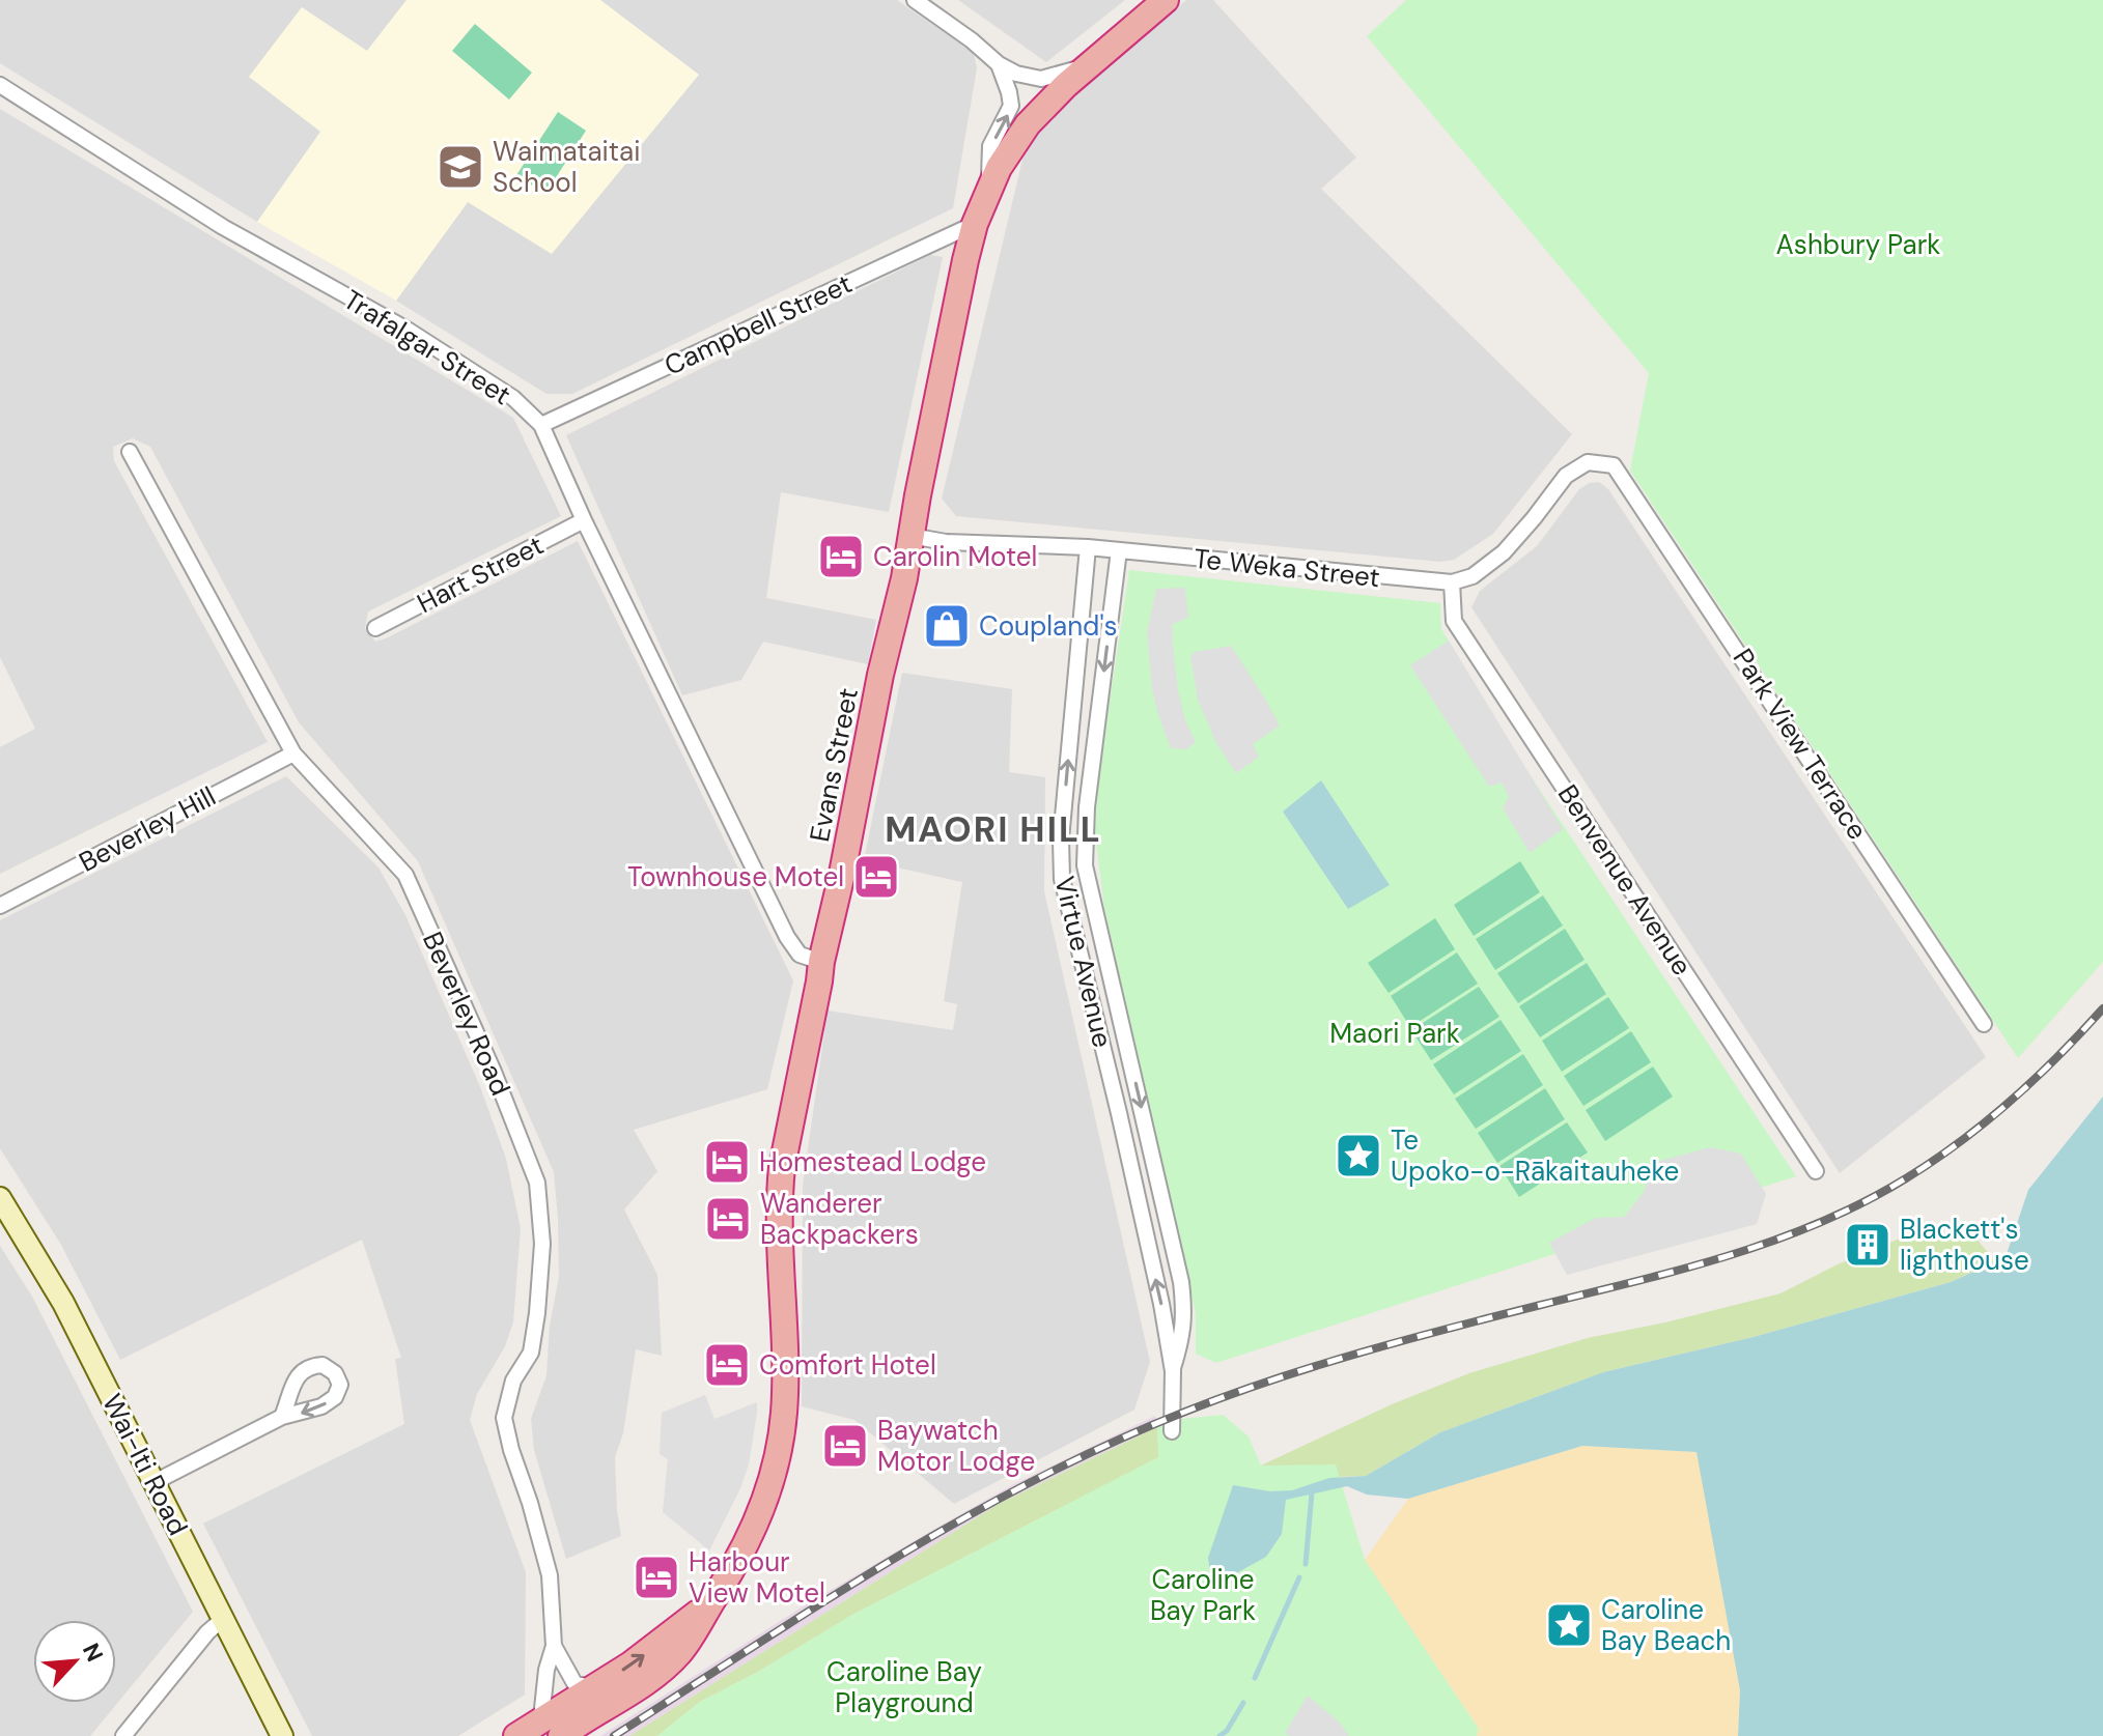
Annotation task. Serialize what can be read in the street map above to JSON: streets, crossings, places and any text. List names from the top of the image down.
{
  "streets": {
    "highway": ["Evans Street"],
    "main road": ["Wai-Iti Road"],
    "street": [
      "Campbell Street",
      "Trafalgar Street",
      "Te Weka Street",
      "Hart Street",
      "Park View Terrace",
      "Beverley Hill",
      "Benvenue Avenue",
      "Virtue Avenue",
      "Beverley Road"
    ]
  },
  "crossings": [
    ["Campbell Street", "Trafalgar Street"],
    ["Campbell Street", "Evans Street"],
    ["Trafalgar Street", "Hart Street"],
    ["Trafalgar Street", "Evans Street"],
    ["Te Weka Street", "Park View Terrace"],
    ["Te Weka Street", "Evans Street"],
    ["Te Weka Street", "Benvenue Avenue"],
    ["Te Weka Street", "Virtue Avenue"],
    ["Park View Terrace", "Benvenue Avenue"],
    ["Beverley Hill", "Beverley Road"]
  ],
  "districts": ["MAORI HILL"],
  "parks": [
    "Ashbury Park",
    "Maori Park",
    "Caroline Bay Park",
    "Caroline Bay Playground"
  ],
  "places": {
    "school or university": ["Waimataitai School"],
    "hotel": [
      "Carolin Motel",
      "Townhouse Motel",
      "Homestead Lodge",
      "Wanderer Backpackers",
      "Comfort Hotel",
      "Baywatch Motor Lodge",
      "Harbour View Motel"
    ],
    "shop": ["Coupland's"],
    "place": ["Te Upoko-o-Rākaitauheke", "Caroline Bay Beach"],
    "building": ["Blackett's lighthouse"]
  },
  "north": "top right"
}
